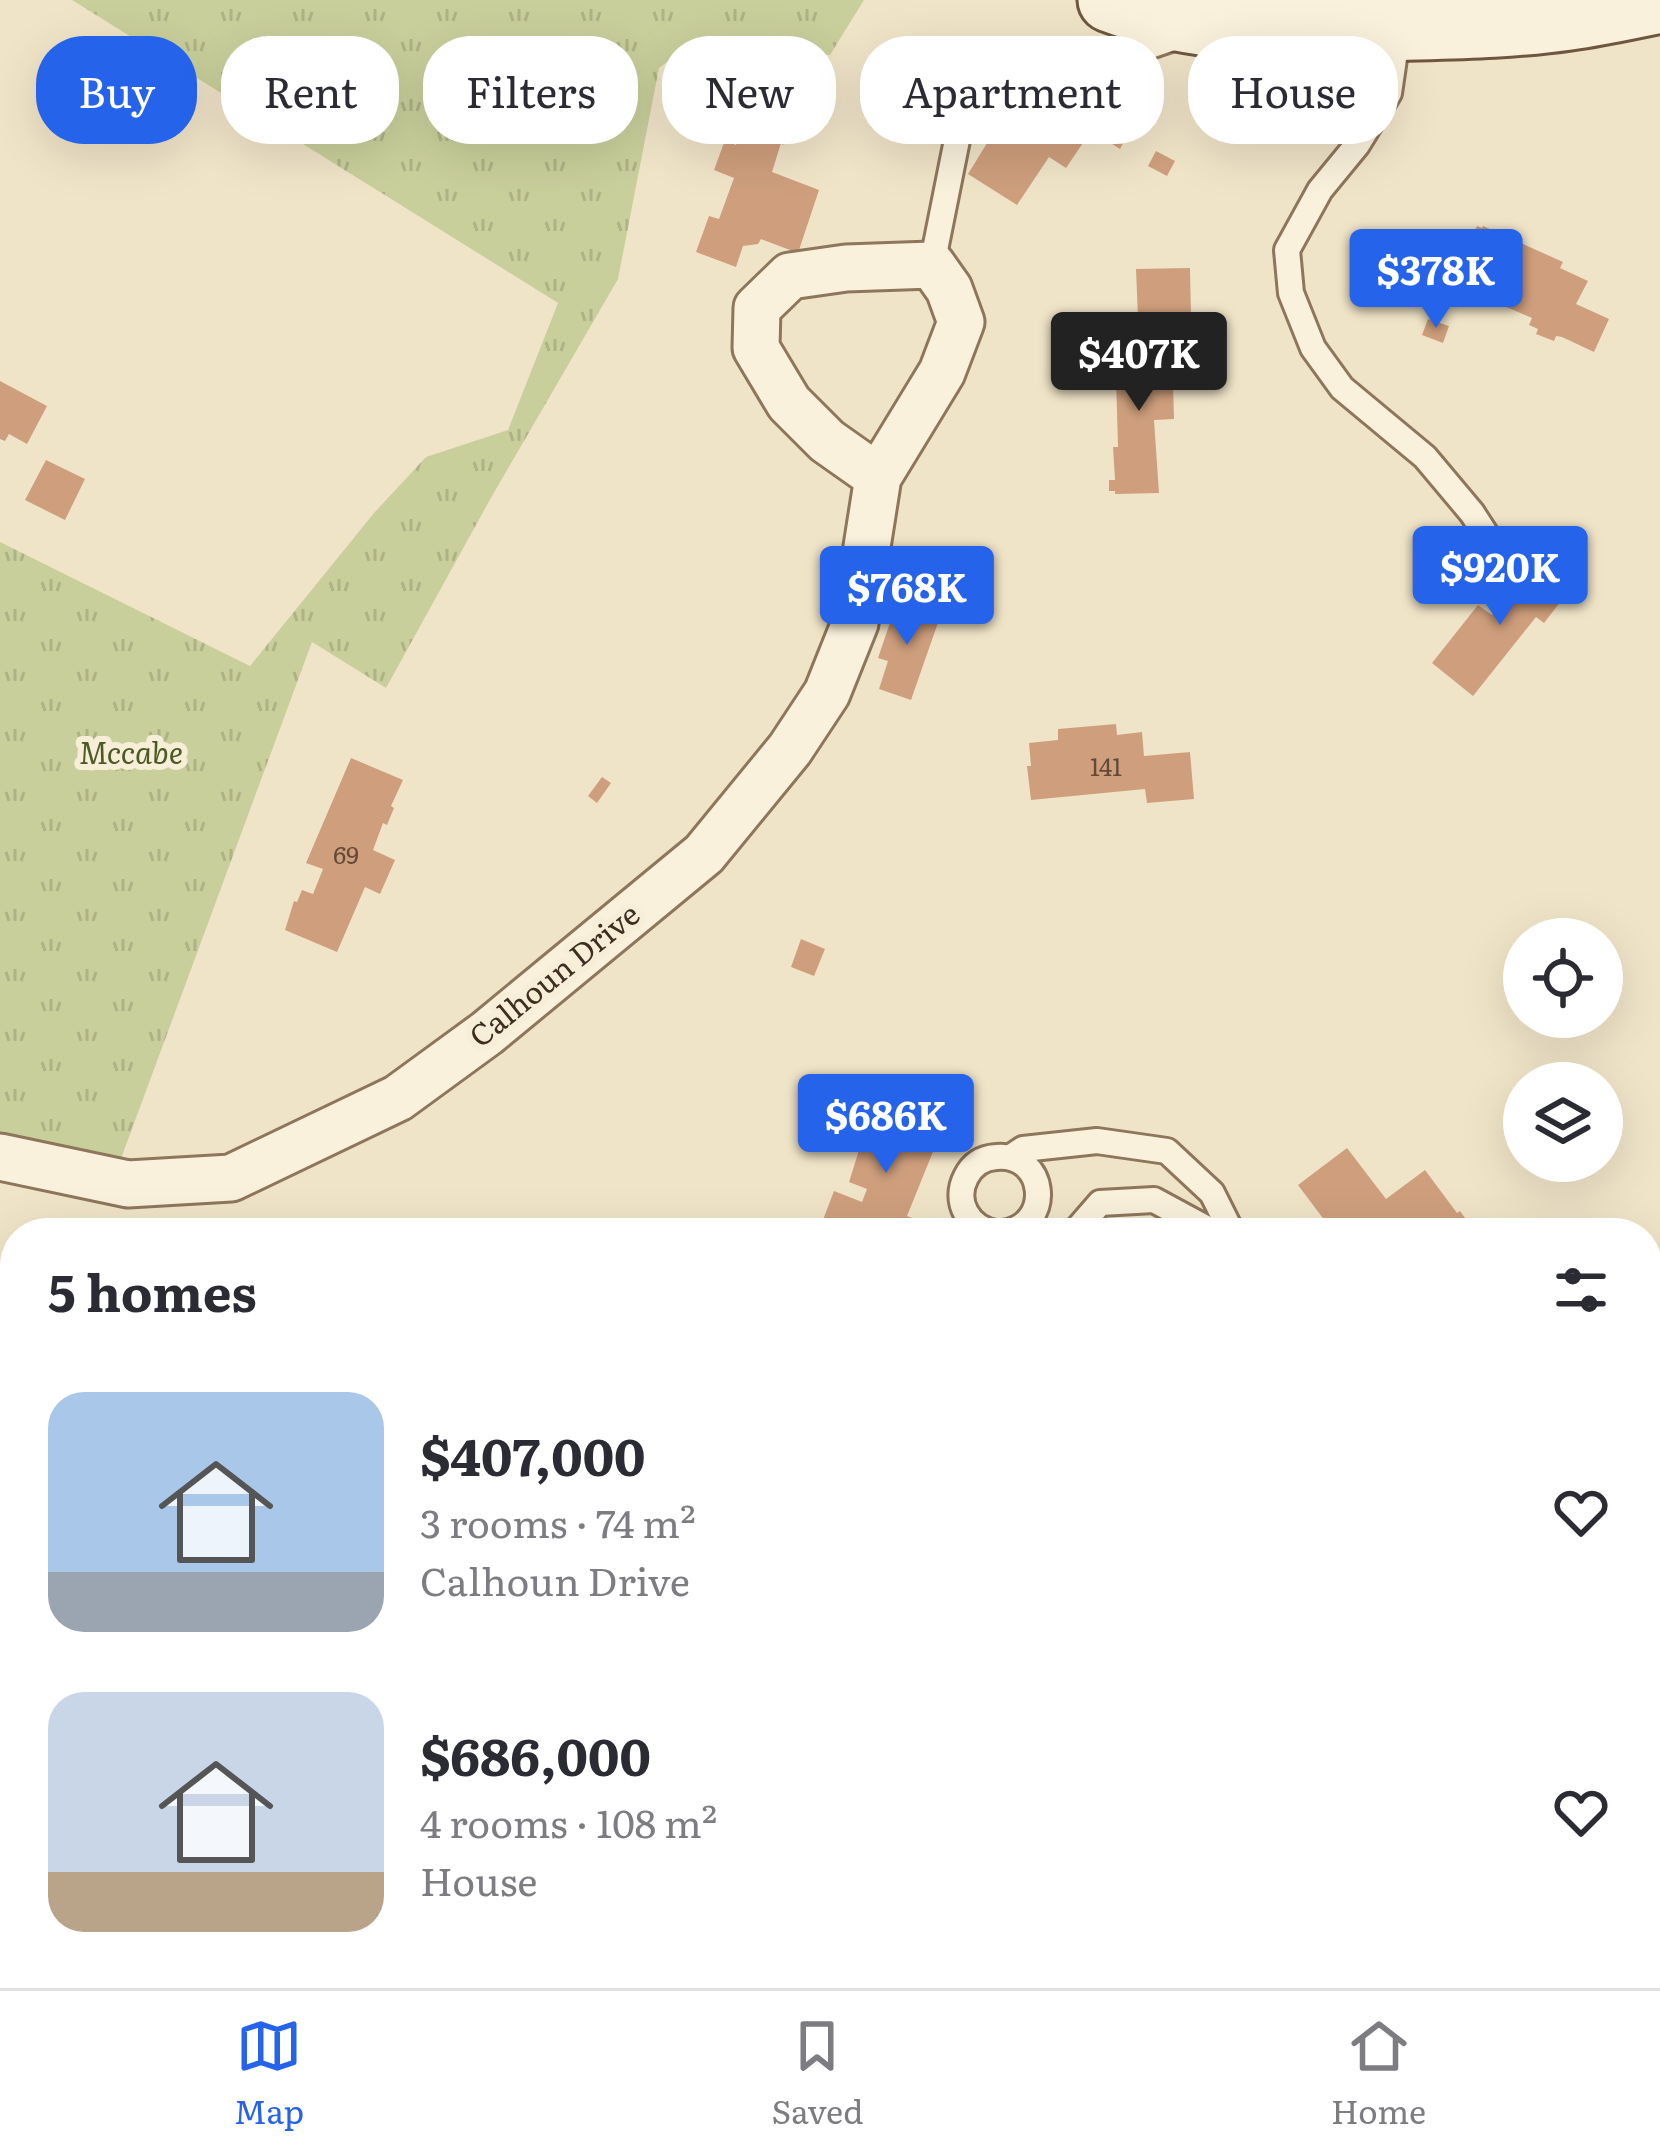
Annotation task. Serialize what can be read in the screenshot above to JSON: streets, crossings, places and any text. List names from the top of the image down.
{
  "streets": {
    "street": ["Calhoun Drive"]
  },
  "parks": ["Mccabe"],
  "house_numbers": ["141", "69"],
  "page": {
    "chip": [
      "Buy",
      "Rent",
      "Filters",
      "New",
      "Apartment",
      "House"
    ],
    "price": [
      "$378K",
      "$407K",
      "$920K",
      "$768K",
      "$686K"
    ],
    "heading": "5 homes",
    "list": [
      {
        "name": "$407,000",
        "note": "3 rooms · 74 m² · Calhoun Drive"
      },
      {
        "name": "$686,000",
        "note": "4 rooms · 108 m² · House"
      }
    ],
    "tabs": ["Map", "Saved", "Home"]
  }
}
